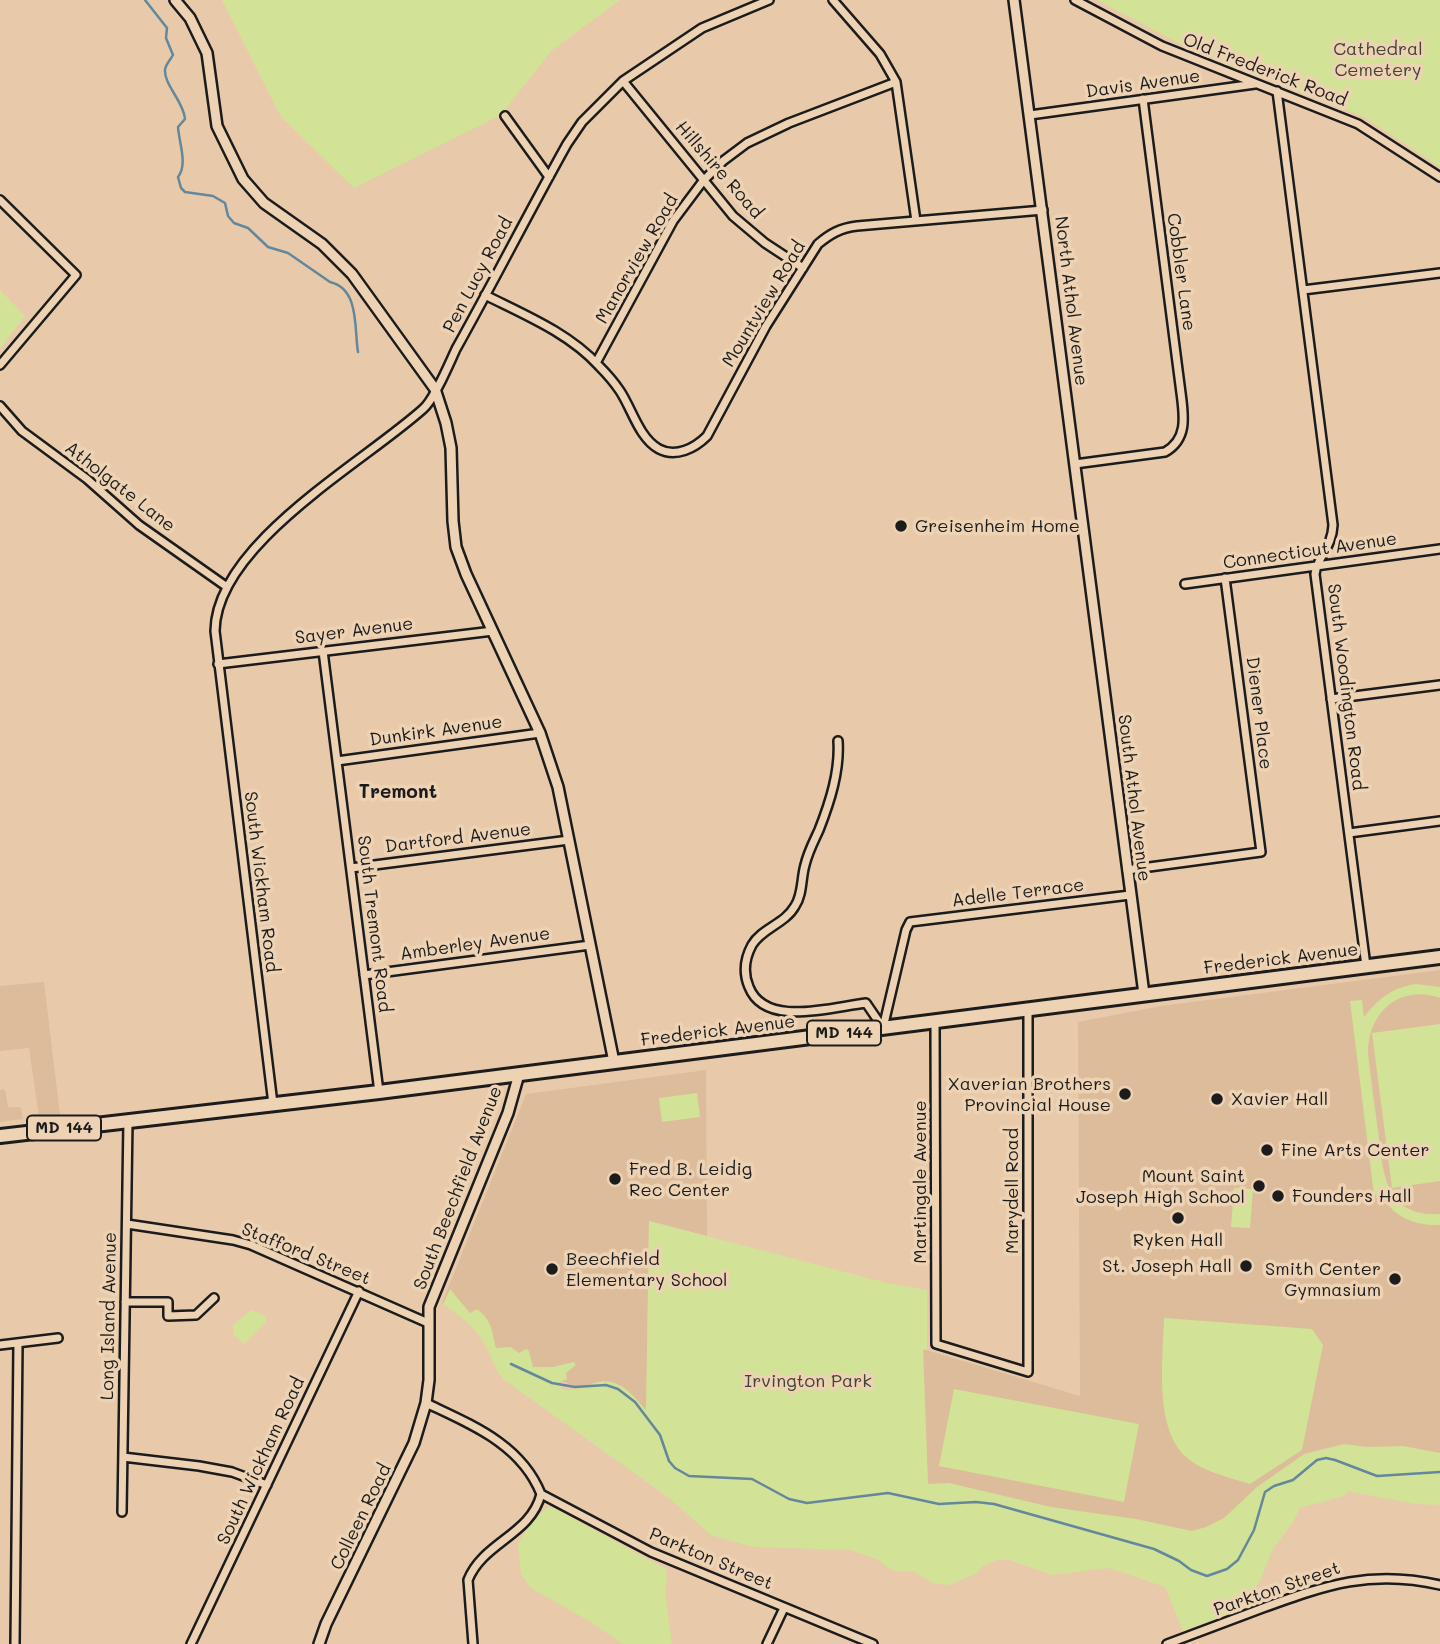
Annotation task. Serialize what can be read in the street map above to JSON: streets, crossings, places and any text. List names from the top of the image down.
{
  "streets": {
    "main road": ["Frederick Avenue", "MD 144"],
    "street": [
      "Old Frederick Road",
      "Davis Avenue",
      "Hillshire Road",
      "Manorview Road",
      "Cobbler Lane",
      "Pen Lucy Road",
      "North Athol Avenue",
      "Mountview Road",
      "Atholgate Lane",
      "Connecticut Avenue",
      "Sayer Avenue",
      "South Woodington Road",
      "Diener Place",
      "Dunkirk Avenue",
      "South Athol Avenue",
      "Dartford Avenue",
      "South Wickham Road",
      "Adelle Terrace",
      "South Tremont Road",
      "Amberley Avenue",
      "Martingale Avenue",
      "South Beechfield Avenue",
      "Marydell Road",
      "Stafford Street",
      "Long Island Avenue",
      "Colleen Road",
      "Parkton Street"
    ]
  },
  "crossings": [
    ["Old Frederick Road", "Davis Avenue"],
    ["Old Frederick Road", "South Woodington Road"],
    ["Davis Avenue", "Cobbler Lane"],
    ["Davis Avenue", "North Athol Avenue"],
    ["Hillshire Road", "Manorview Road"],
    ["Hillshire Road", "Pen Lucy Road"],
    ["Hillshire Road", "Mountview Road"],
    ["Manorview Road", "Mountview Road"],
    ["Cobbler Lane", "North Athol Avenue"],
    ["Pen Lucy Road", "Atholgate Lane"],
    ["Pen Lucy Road", "South Wickham Road"],
    ["North Athol Avenue", "Mountview Road"],
    ["North Athol Avenue", "South Athol Avenue"],
    ["Atholgate Lane", "South Wickham Road"],
    ["Connecticut Avenue", "South Woodington Road"],
    ["Connecticut Avenue", "Diener Place"],
    ["Sayer Avenue", "South Wickham Road"],
    ["Sayer Avenue", "South Tremont Road"],
    ["South Woodington Road", "Frederick Avenue"],
    ["Diener Place", "South Athol Avenue"],
    ["Dunkirk Avenue", "South Tremont Road"],
    ["South Athol Avenue", "Adelle Terrace"],
    ["South Athol Avenue", "Frederick Avenue"],
    ["Dartford Avenue", "South Tremont Road"],
    ["South Wickham Road", "Frederick Avenue"],
    ["South Wickham Road", "Stafford Street"],
    ["Adelle Terrace", "Frederick Avenue"],
    ["South Tremont Road", "Amberley Avenue"],
    ["South Tremont Road", "Frederick Avenue"],
    ["Frederick Avenue", "Martingale Avenue"],
    ["Frederick Avenue", "South Beechfield Avenue"],
    ["Frederick Avenue", "Marydell Road"],
    ["Frederick Avenue", "Long Island Avenue"],
    ["Martingale Avenue", "Marydell Road"],
    ["South Beechfield Avenue", "Stafford Street"],
    ["South Beechfield Avenue", "Colleen Road"],
    ["Stafford Street", "Long Island Avenue"]
  ],
  "districts": ["Tremont"],
  "parks": ["Cathedral Cemetery", "Irvington Park"],
  "places": [
    "Greisenheim Home",
    "Xaverian Brothers Provincial House",
    "Xavier Hall",
    "Fine Arts Center",
    "Fred B. Leidig Rec Center",
    "Mount Saint Joseph High School",
    "Founders Hall",
    "Ryken Hall",
    "St. Joseph Hall",
    "Beechfield Elementary School",
    "Smith Center Gymnasium"
  ]
}
